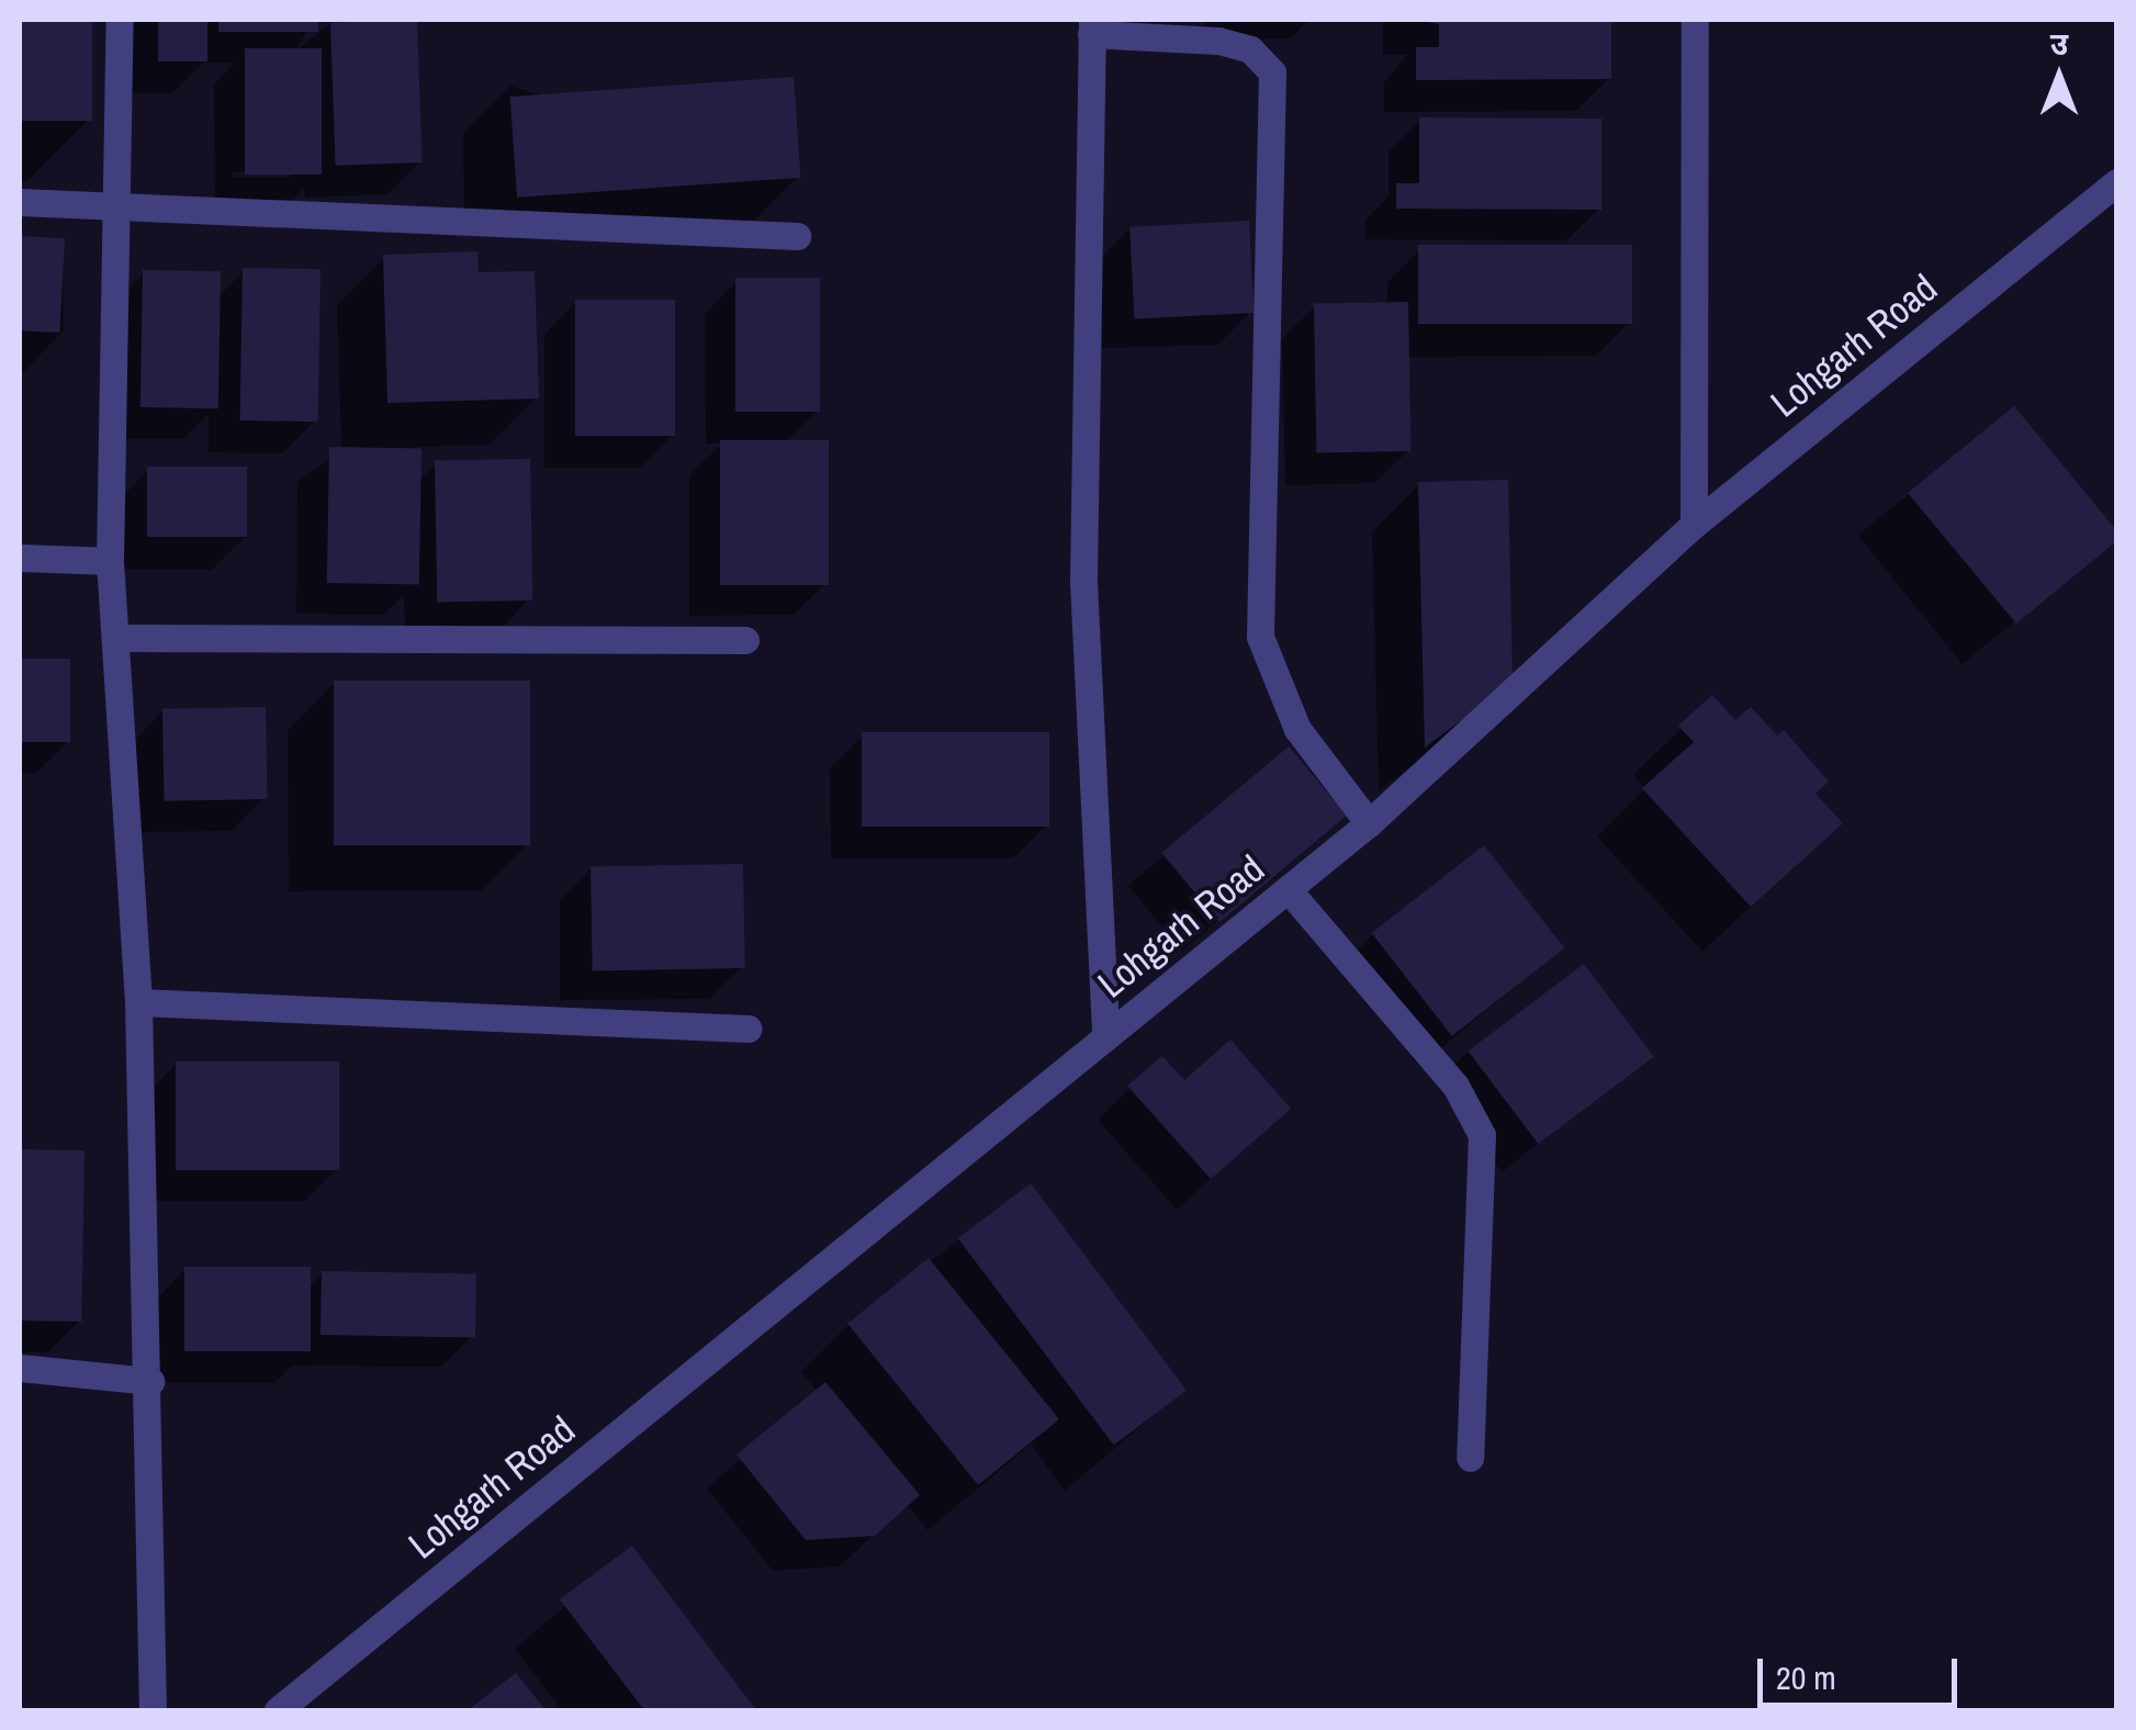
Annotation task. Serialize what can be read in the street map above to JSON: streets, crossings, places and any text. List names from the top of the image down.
{
  "streets": {
    "street": ["Lohgarh Road"]
  },
  "scale_bar": "20 m",
  "north": "top"
}
